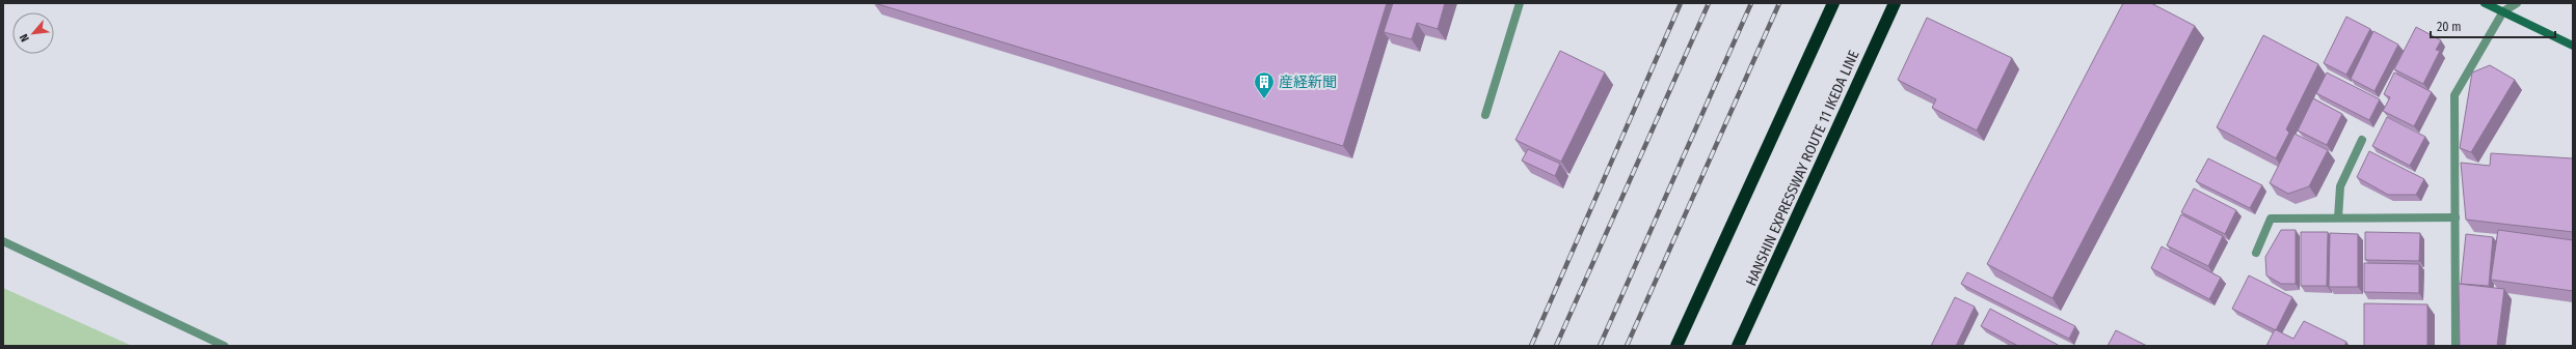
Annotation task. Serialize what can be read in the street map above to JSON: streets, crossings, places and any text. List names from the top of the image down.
{
  "streets": {
    "highway": ["HANSHIN EXPRESSWAY ROUTE 11 IKEDA LINE"]
  },
  "places": {
    "building": ["産経新聞"]
  },
  "scale_bar": "20 m",
  "north": "bottom left"
}
